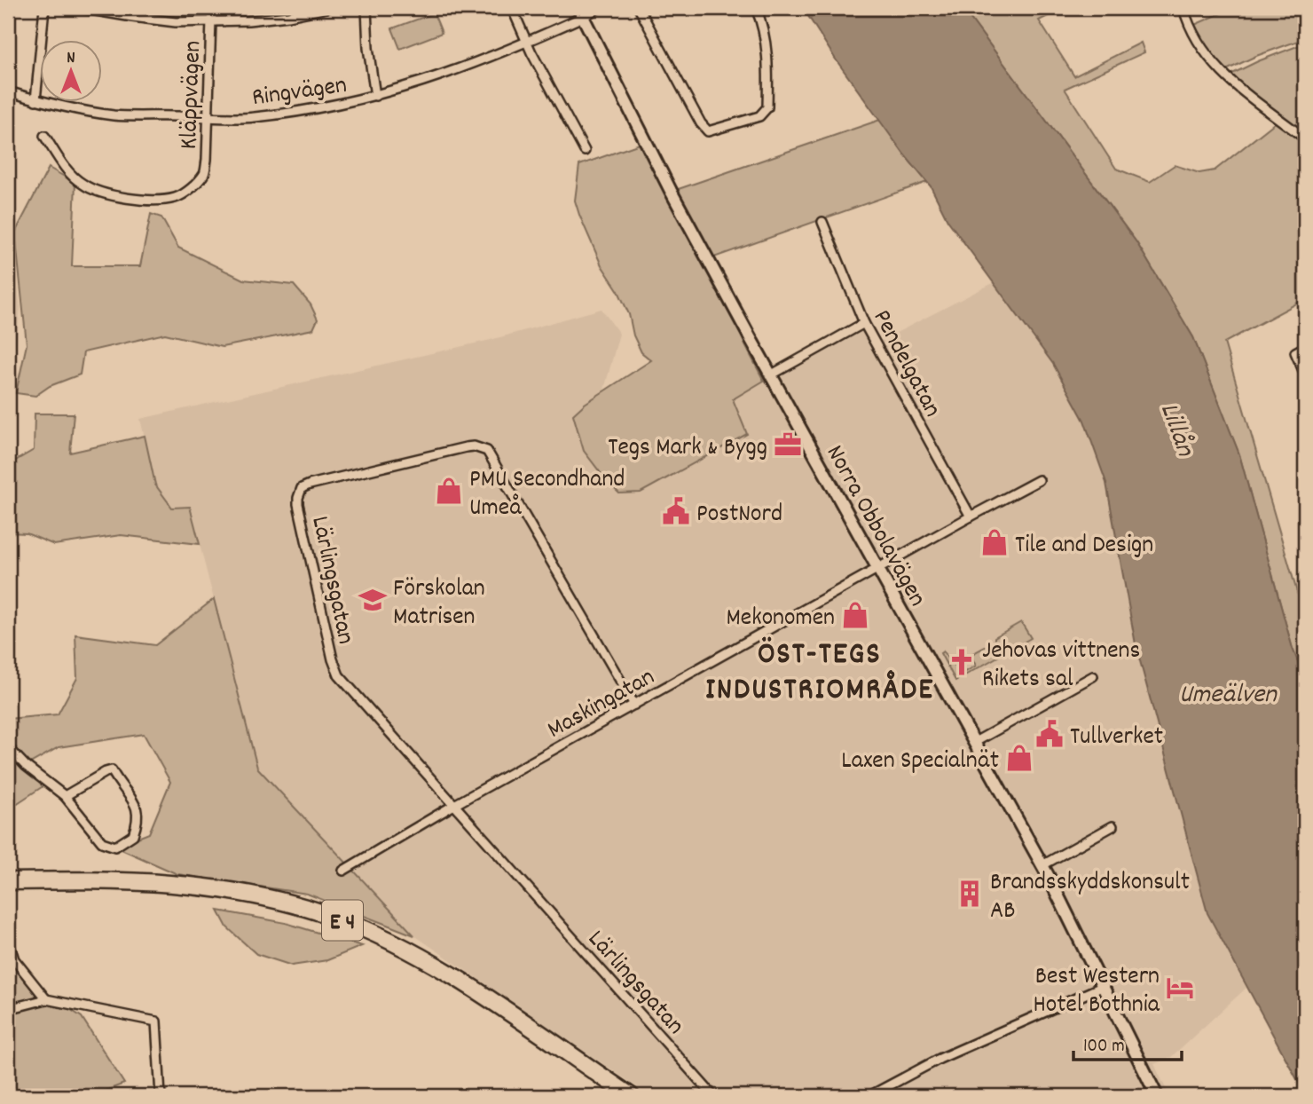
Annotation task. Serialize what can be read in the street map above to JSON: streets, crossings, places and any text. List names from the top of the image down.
{
  "streets": {
    "highway": ["E 4"],
    "street": [
      "Ringvägen",
      "Kläppvägen",
      "Pendelgatan",
      "Norra Obbolavägen",
      "Lärlingsgatan",
      "Maskingatan"
    ]
  },
  "crossings": [
    ["Ringvägen", "Kläppvägen"],
    ["Ringvägen", "Norra Obbolavägen"],
    ["Pendelgatan", "Maskingatan"],
    ["Norra Obbolavägen", "Maskingatan"],
    ["Lärlingsgatan", "Maskingatan"]
  ],
  "districts": ["ÖST-TEGS INDUSTRIOMRÅDE"],
  "water": ["Lillån", "Umeälven"],
  "places": {
    "office": ["Tegs Mark & Bygg"],
    "shop": [
      "PMU Secondhand Umeå",
      "Tile and Design",
      "Mekonomen",
      "Laxen Specialnät"
    ],
    "public building": ["PostNord", "Tullverket"],
    "school or university": ["Förskolan Matrisen"],
    "church": ["Jehovas vittnens Rikets sal"],
    "building": ["Brandsskyddskonsult AB"],
    "hotel": ["Best Western Hotel Bothnia"]
  },
  "scale_bar": "100 m",
  "north": "top"
}
